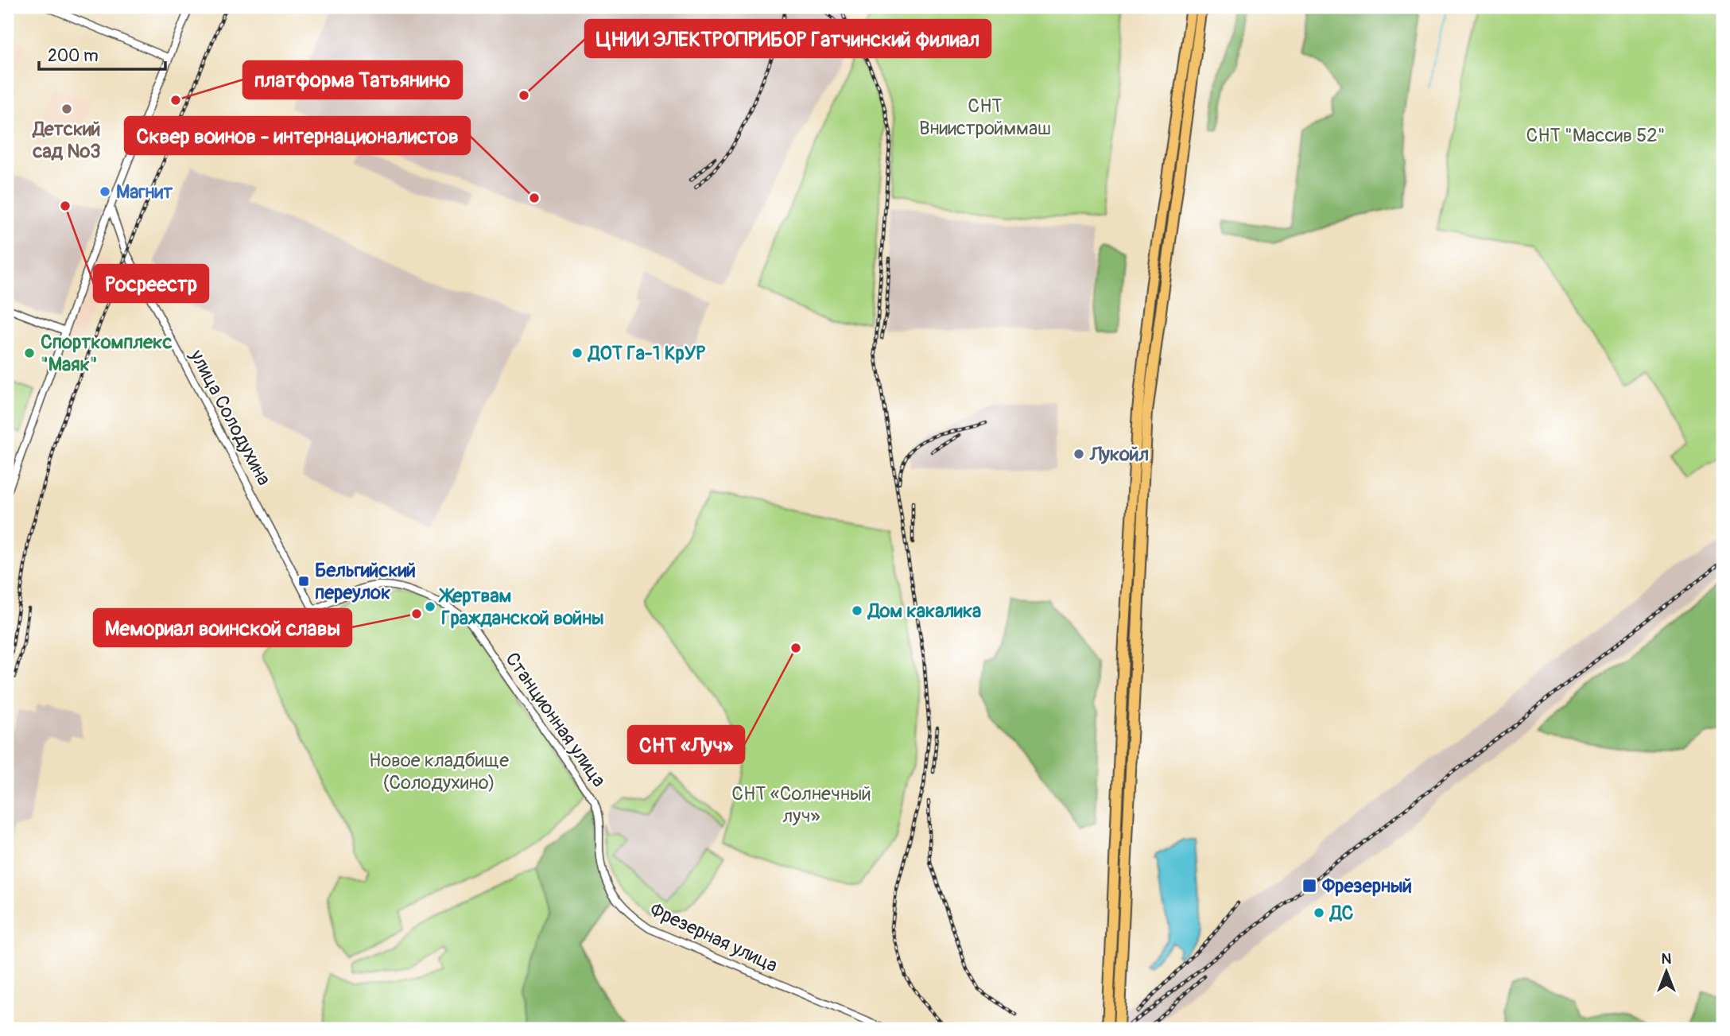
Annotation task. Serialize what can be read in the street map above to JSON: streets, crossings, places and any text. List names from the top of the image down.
{
  "streets": {
    "street": ["улица Солодухина", "Станционная улица", "Фрезерная улица"]
  },
  "crossings": [
    ["улица Солодухина", "Станционная улица"],
    ["Станционная улица", "Фрезерная улица"]
  ],
  "parks": [
    "СНТ Вниистройммаш",
    "СНТ \"Массив 52\"",
    "Новое кладбище (Солодухино)",
    "СНТ «Солнечный луч»"
  ],
  "places": {
    "other": [
      "ЦНИИ ЭЛЕКТРОПРИБОР Гатчинский филиал",
      "платформа Татьянино",
      "Детский сад №3",
      "Магнит",
      "Сквер воинов - интернационалистов",
      "Росреестр",
      "Спорткомплекс \"Маяк\"",
      "ДОТ Га-1 КрУР",
      "Лукойл",
      "Жертвам Гражданской войны",
      "Дом какалика",
      "Мемориал воинской славы",
      "СНТ «Луч»",
      "ДС"
    ],
    "transit": ["Бельгийский переулок", "Фрезерный"]
  },
  "scale_bar": "200 m",
  "north": "top"
}
